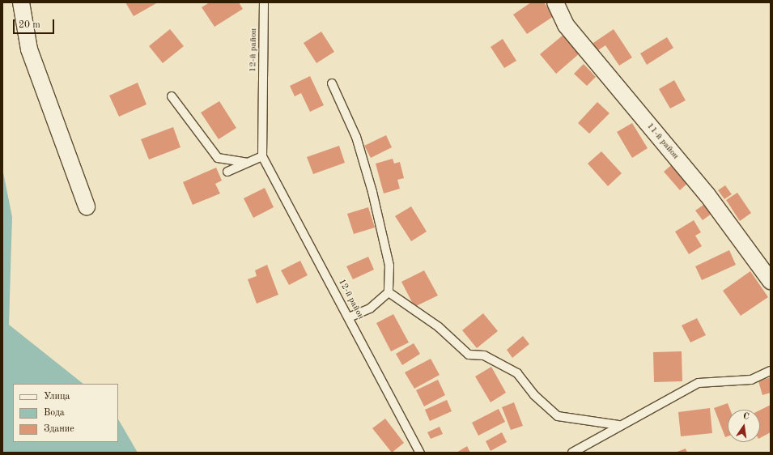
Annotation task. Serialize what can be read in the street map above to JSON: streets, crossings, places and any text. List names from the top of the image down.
{
  "streets": {
    "street": ["11-й район"],
    "lane": ["12-й район"]
  },
  "legend": ["Улица", "Вода", "Здание"],
  "scale_bar": "20 m",
  "north": "top"
}
